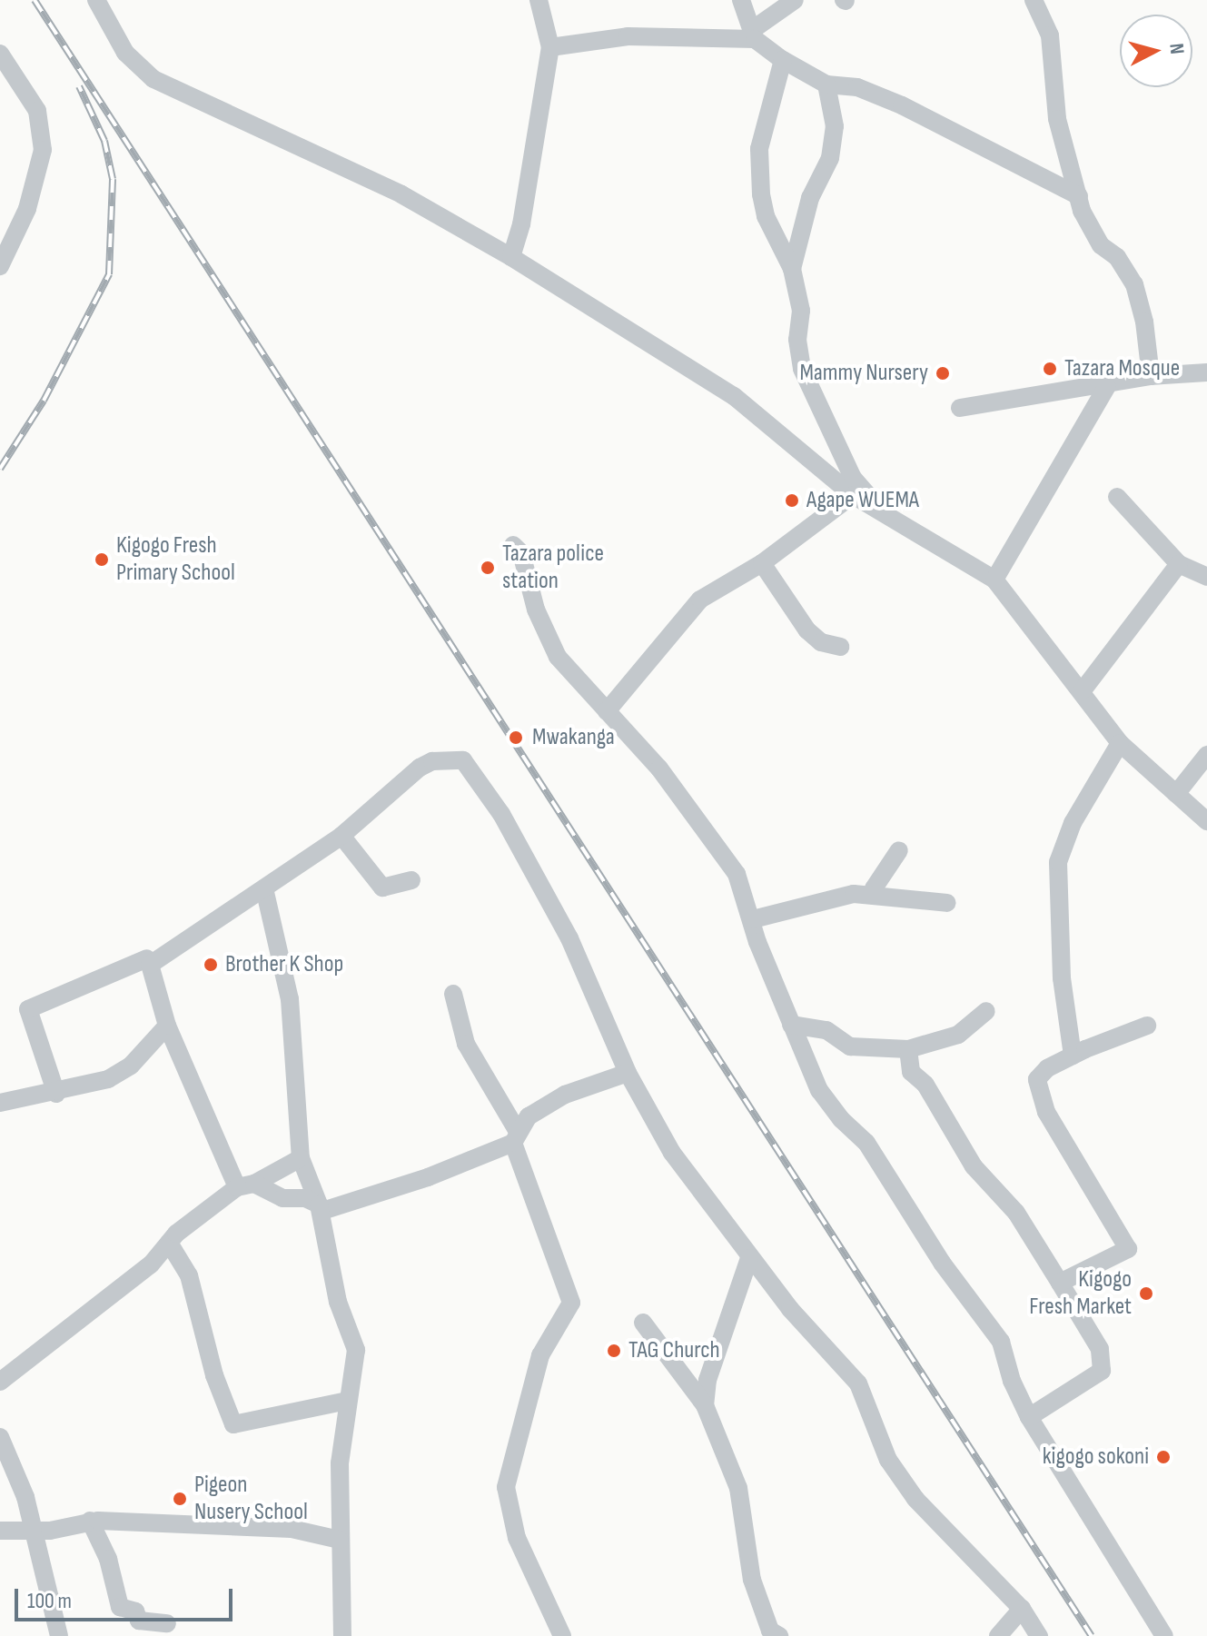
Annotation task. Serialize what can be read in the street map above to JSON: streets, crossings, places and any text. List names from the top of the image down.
{
  "places": [
    "Tazara Mosque",
    "Mammy Nursery",
    "Agape WUEMA",
    "Kigogo Fresh Primary School",
    "Tazara police station",
    "Mwakanga",
    "Brother K Shop",
    "Kigogo Fresh Market",
    "TAG Church",
    "kigogo sokoni",
    "Pigeon Nusery School"
  ],
  "scale_bar": "100 m",
  "north": "right"
}
